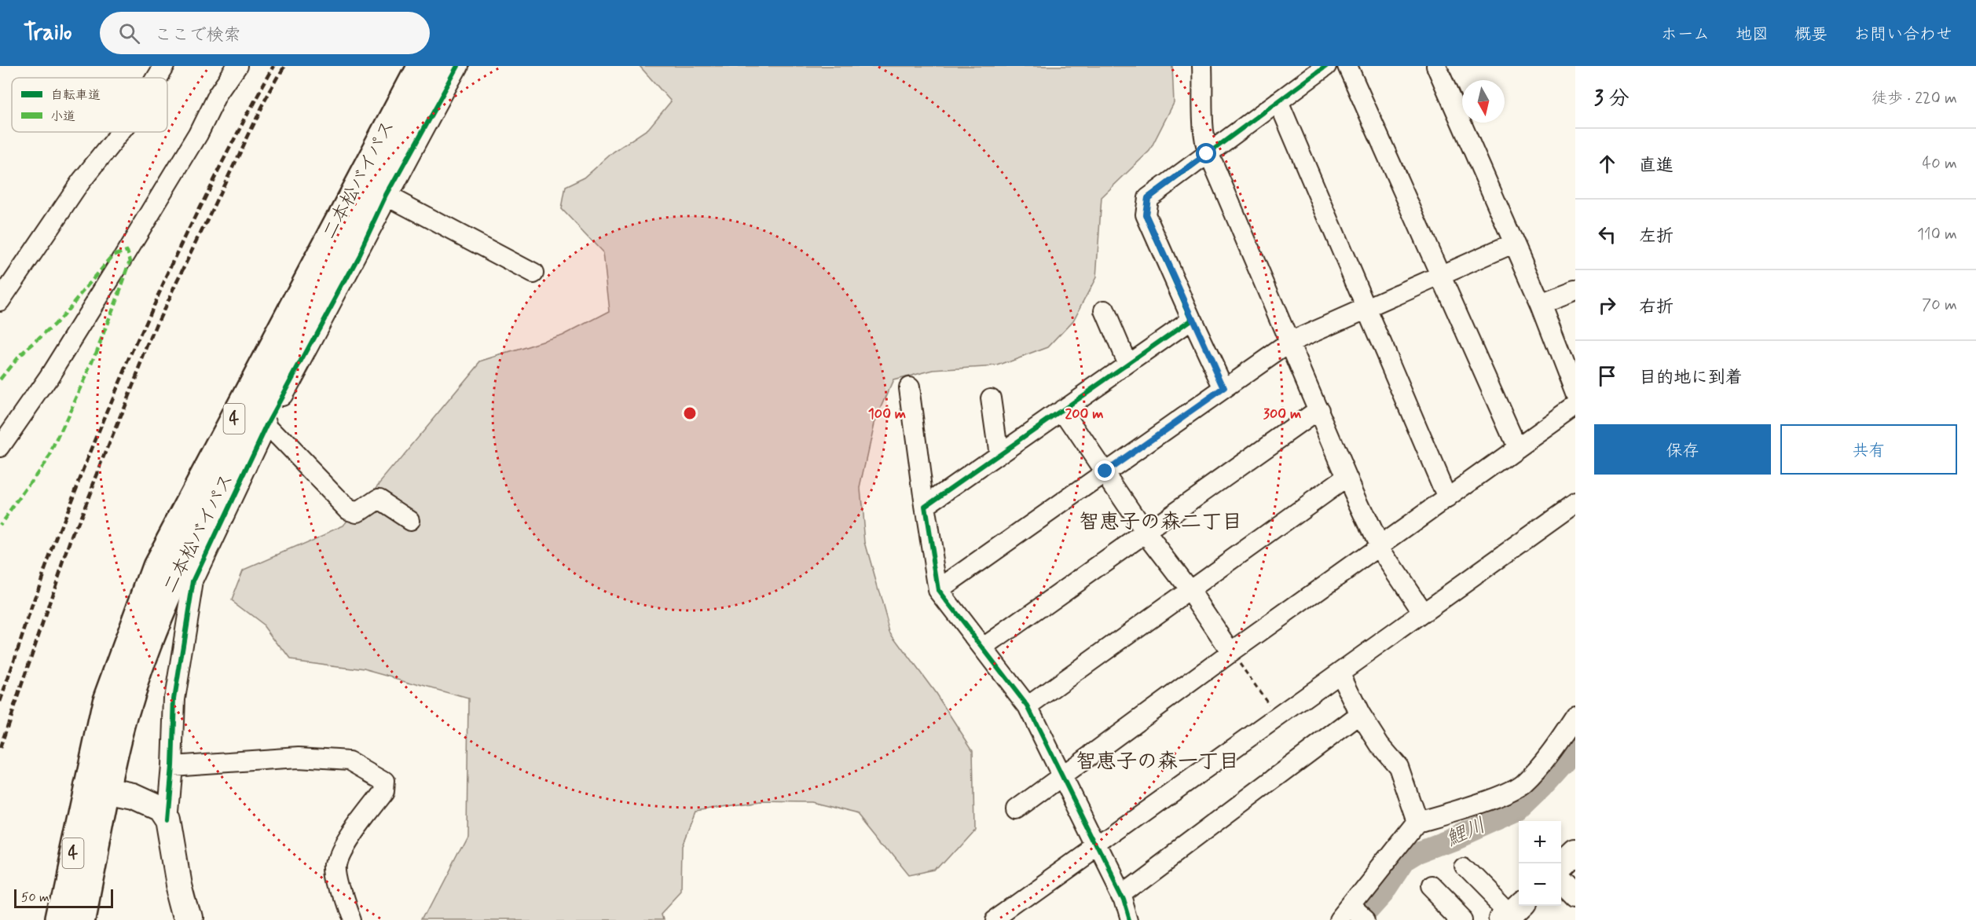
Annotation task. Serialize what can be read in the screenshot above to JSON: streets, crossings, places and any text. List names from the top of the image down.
{
  "streets": {
    "highway": ["二本松バイパス", "4"]
  },
  "crossings": [
    ["二本松バイパス", "4"]
  ],
  "districts": ["智恵子の森二丁目", "智恵子の森一丁目"],
  "water": ["鯉川"],
  "legend": ["自転車道", "小道"],
  "scale_bar": "50 m",
  "north": "bottom",
  "page": {
    "header": "Trailo",
    "search": "ここで検索",
    "nav": [
      "ホーム",
      "地図",
      "概要",
      "お問い合わせ"
    ],
    "heading": ["3 分", "徒歩 · 220 m"],
    "list": [
      ["直進", "40 m"],
      ["左折", "110 m"],
      ["右折", "70 m"],
      "目的地に到着"
    ],
    "buttons": ["保存", "共有"],
    "map_buttons": ["+", "−"],
    "scale": "50 m"
  },
  "rings": ["100 m", "200 m", "300 m"]
}
